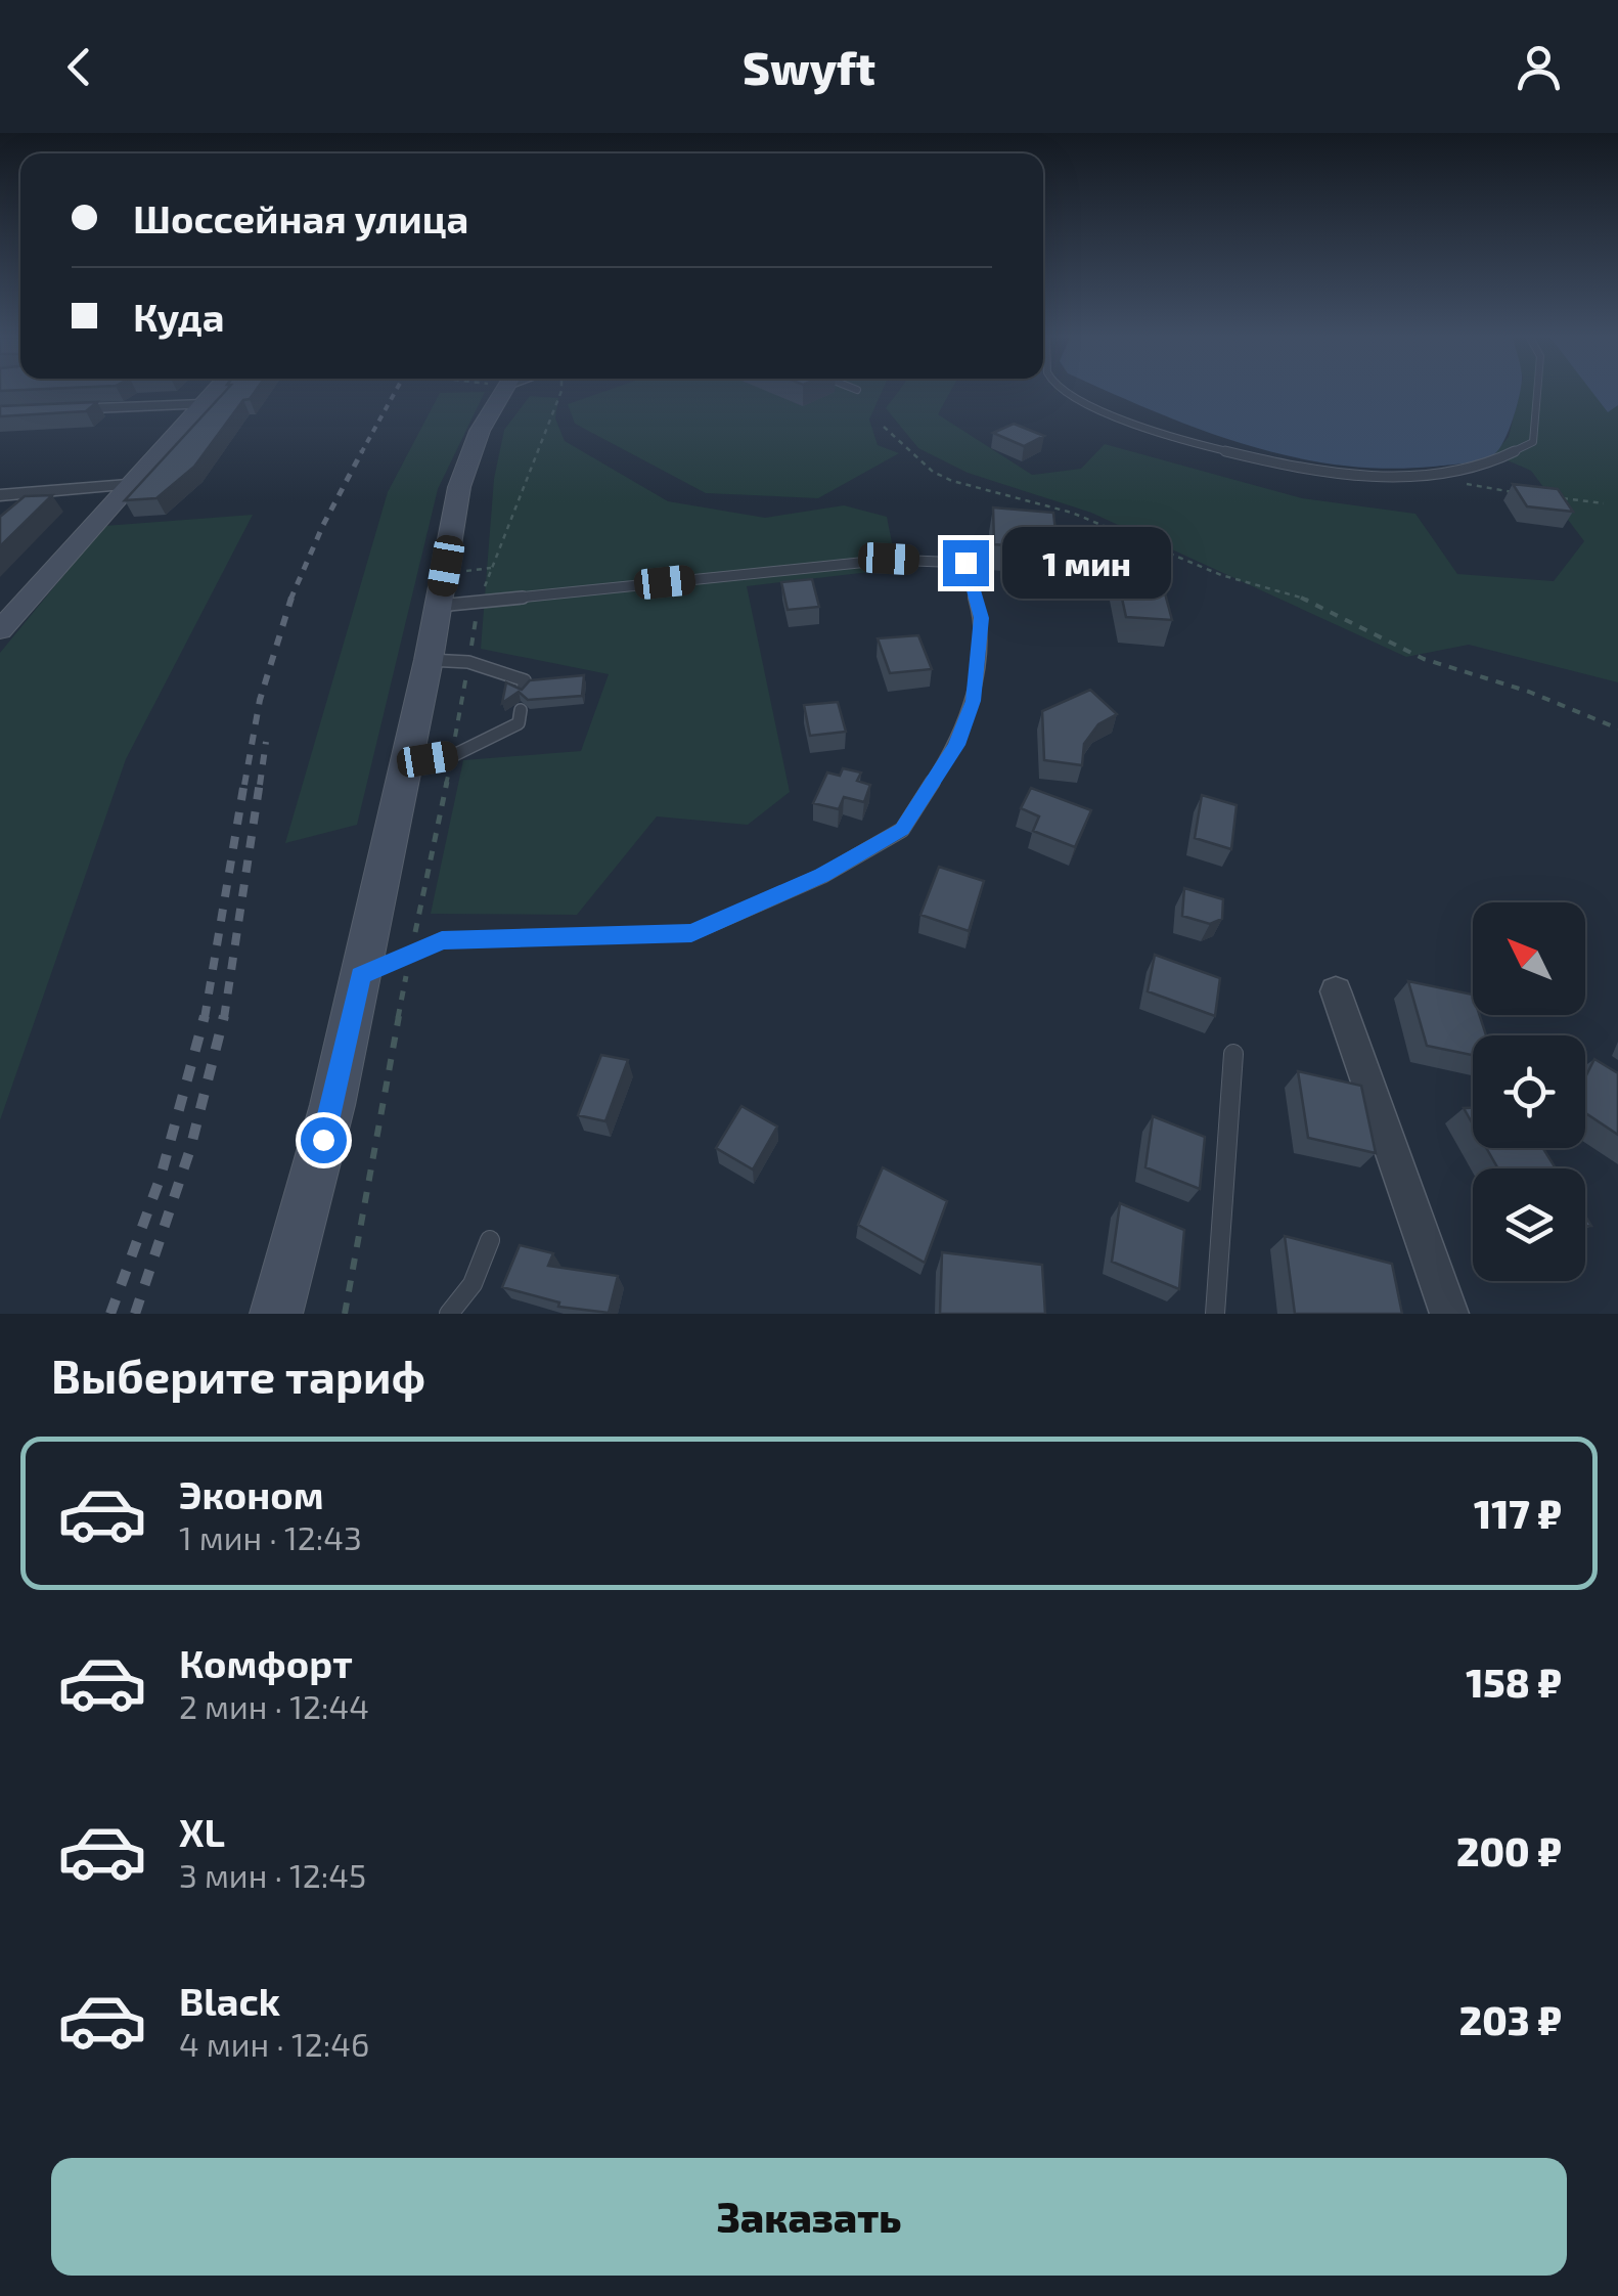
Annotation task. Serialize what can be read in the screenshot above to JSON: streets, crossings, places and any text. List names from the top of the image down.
{
  "north": "top left",
  "page": {
    "header": "Swyft",
    "banner": ["Шоссейная улица", "Куда"],
    "bubble": "1 мин",
    "heading": "Выберите тариф",
    "list": [
      {
        "name": "Эконом",
        "note": "1 мин · 12:43",
        "value": "117 ₽"
      },
      {
        "name": "Комфорт",
        "note": "2 мин · 12:44",
        "value": "158 ₽"
      },
      {
        "name": "XL",
        "note": "3 мин · 12:45",
        "value": "200 ₽"
      },
      {
        "name": "Black",
        "note": "4 мин · 12:46",
        "value": "203 ₽"
      }
    ],
    "buttons": "Заказать"
  }
}
